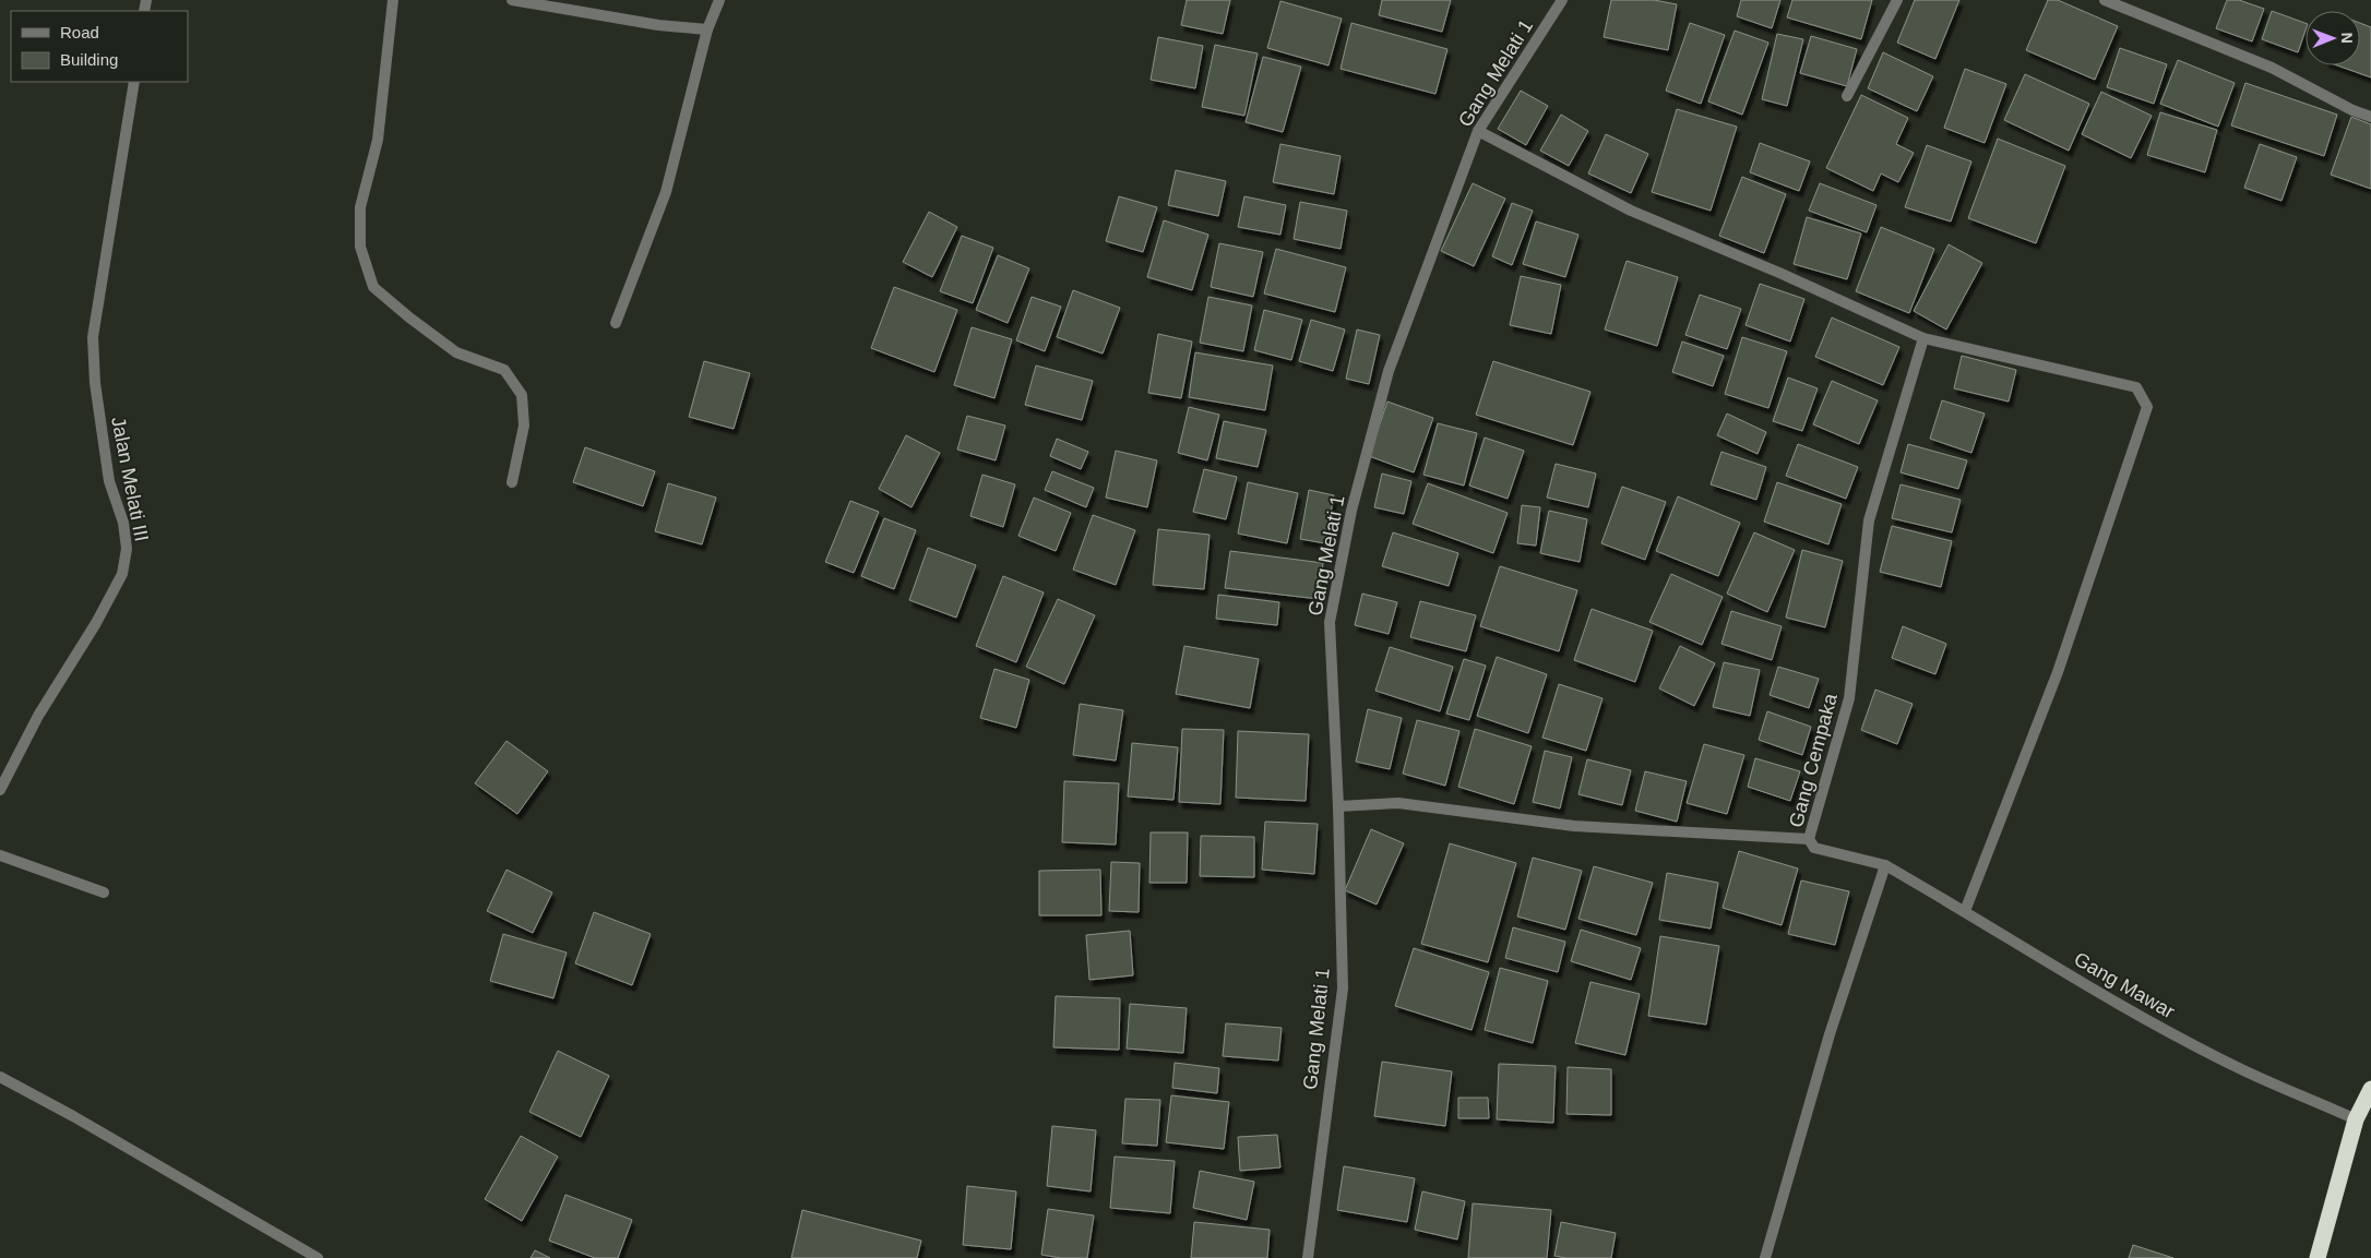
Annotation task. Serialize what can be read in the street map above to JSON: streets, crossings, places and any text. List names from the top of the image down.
{
  "streets": {
    "street": [
      "Gang Melati 1",
      "Jalan Melati III",
      "Gang Cempaka",
      "Gang Mawar"
    ]
  },
  "crossings": [
    ["Gang Cempaka", "Gang Mawar"]
  ],
  "legend": ["Road", "Building"],
  "north": "right"
}
